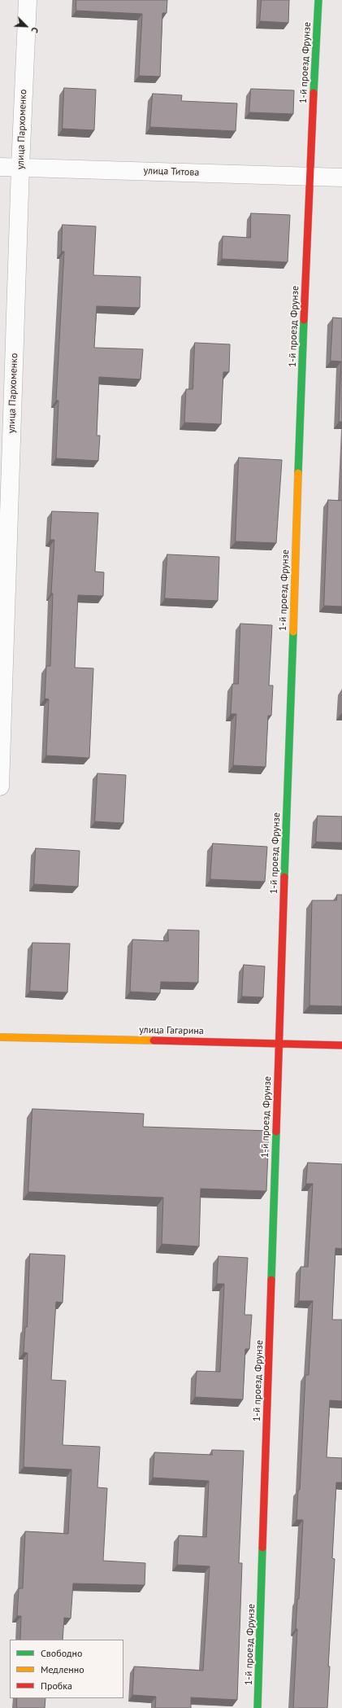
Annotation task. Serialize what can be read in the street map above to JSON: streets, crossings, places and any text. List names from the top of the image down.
{
  "streets": {
    "street": [
      "1-й проезд Фрунзе",
      "улица Пархоменко",
      "улица Титова",
      "улица Гагарина"
    ]
  },
  "crossings": [
    ["1-й проезд Фрунзе", "улица Титова"],
    ["1-й проезд Фрунзе", "улица Гагарина"],
    ["улица Пархоменко", "улица Титова"]
  ],
  "legend": ["Свободно", "Медленно", "Пробка"],
  "north": "bottom right"
}
